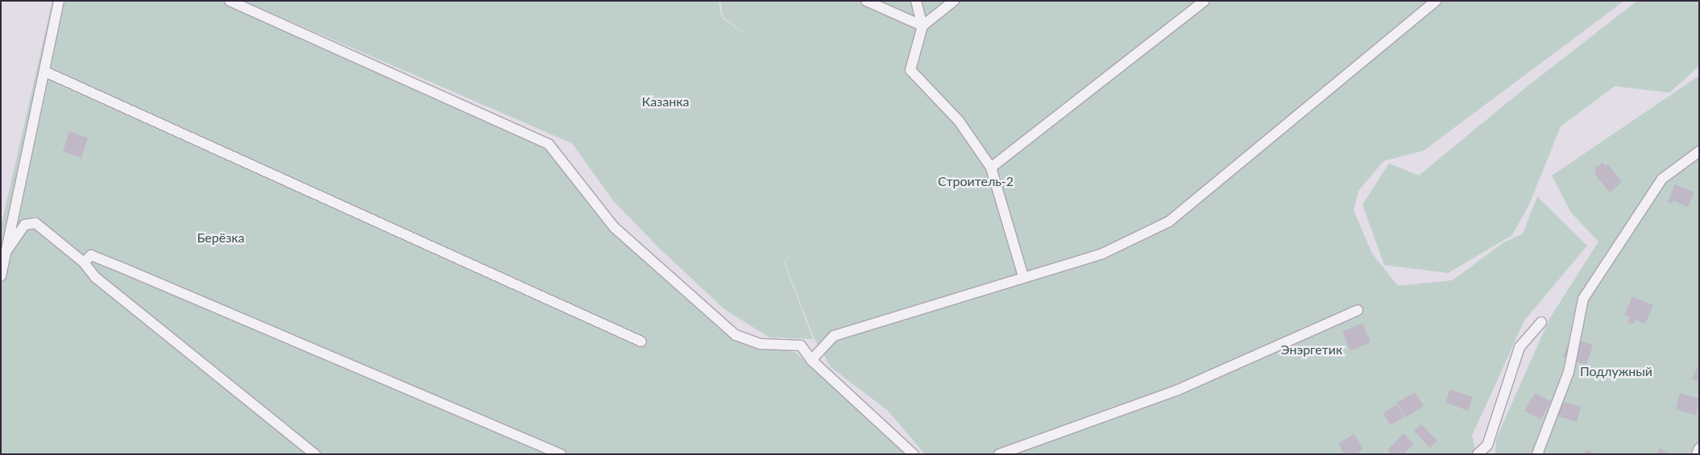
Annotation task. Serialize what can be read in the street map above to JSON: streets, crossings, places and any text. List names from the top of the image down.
{
  "parks": [
    "Казанка",
    "Строитель-2",
    "Берёзка",
    "Энэргетик",
    "Подлужный"
  ]
}
